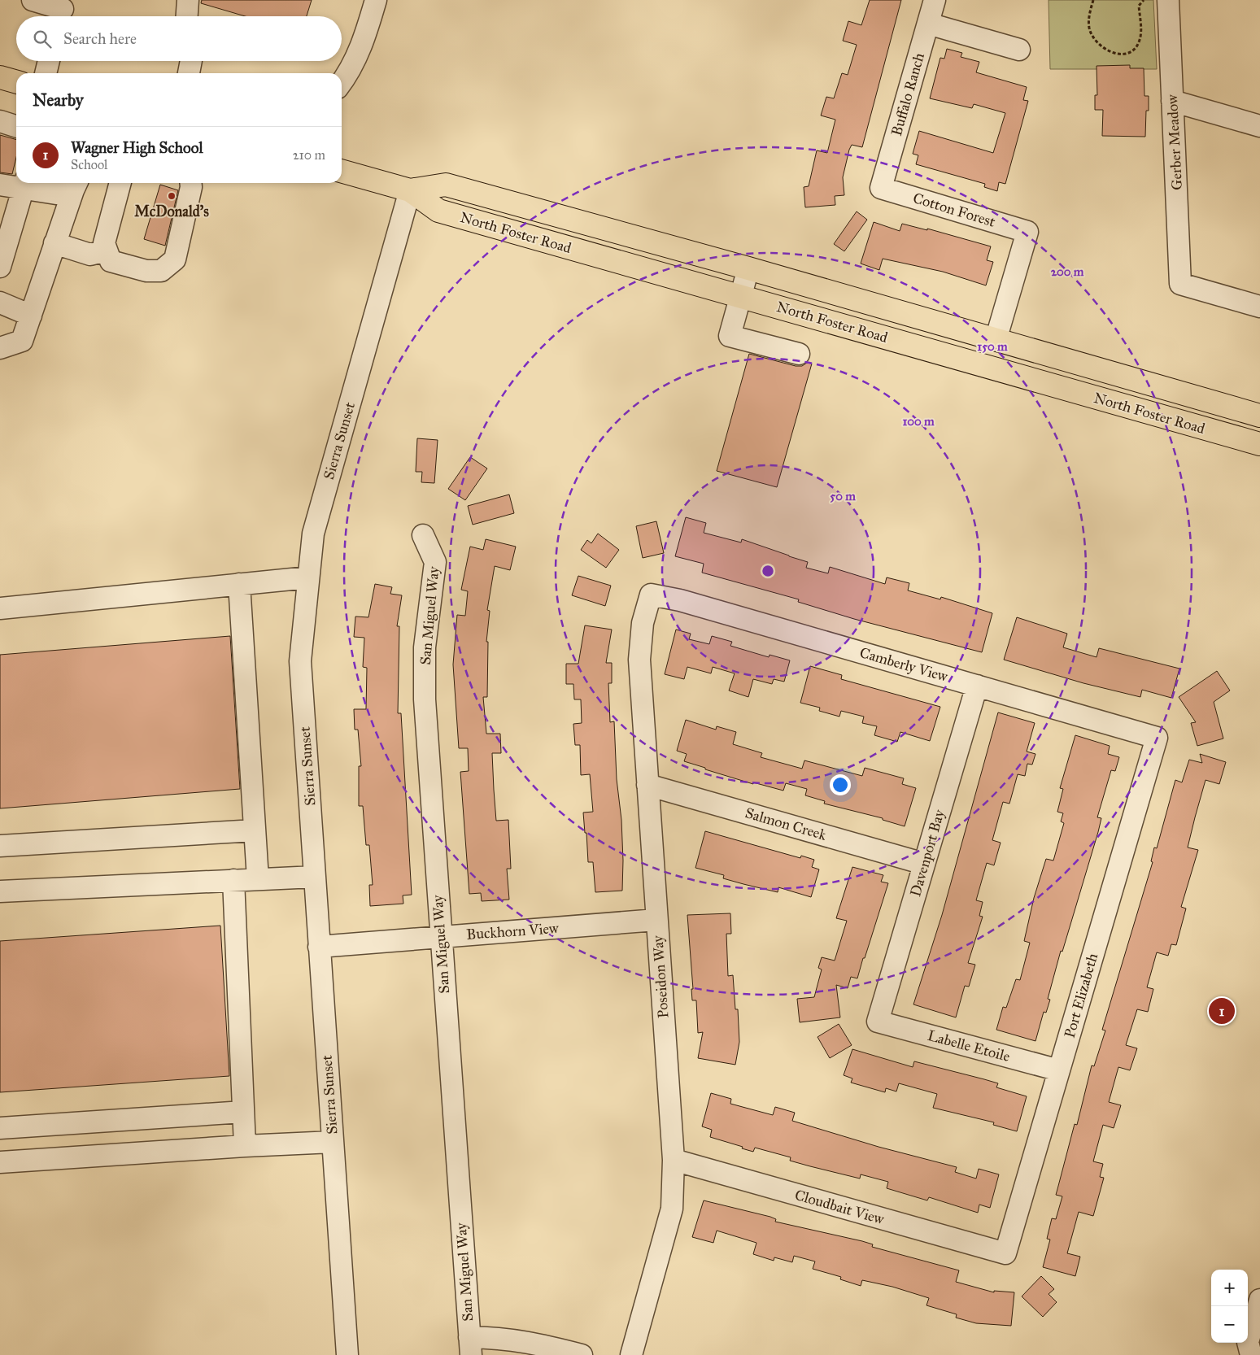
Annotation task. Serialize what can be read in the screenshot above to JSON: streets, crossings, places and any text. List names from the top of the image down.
{
  "streets": {
    "main road": ["North Foster Road"],
    "street": [
      "Buffalo Ranch",
      "Gerber Meadow",
      "Cotton Forest",
      "Sierra Sunset",
      "San Miguel Way",
      "Camberly View",
      "Salmon Creek",
      "Davenport Bay",
      "Buckhorn View",
      "Poseidon Way",
      "Port Elizabeth",
      "Labelle Etoile",
      "Cloudbait View"
    ]
  },
  "crossings": [
    ["Buffalo Ranch", "Cotton Forest"],
    ["Cotton Forest", "North Foster Road"],
    ["North Foster Road", "Sierra Sunset"],
    ["Sierra Sunset", "Buckhorn View"],
    ["San Miguel Way", "Buckhorn View"],
    ["Camberly View", "Davenport Bay"],
    ["Camberly View", "Poseidon Way"],
    ["Camberly View", "Port Elizabeth"],
    ["Salmon Creek", "Davenport Bay"],
    ["Salmon Creek", "Poseidon Way"],
    ["Davenport Bay", "Labelle Etoile"],
    ["Buckhorn View", "Poseidon Way"],
    ["Poseidon Way", "Cloudbait View"],
    ["Port Elizabeth", "Labelle Etoile"],
    ["Port Elizabeth", "Cloudbait View"]
  ],
  "places": ["McDonald's"],
  "page": {
    "search": "Search here",
    "heading": "Nearby",
    "list": [
      {
        "mark": "1",
        "name": "Wagner High School",
        "note": "School",
        "value": "210 m"
      }
    ],
    "pins": "1",
    "map_buttons": ["+", "−"]
  },
  "rings": [
    "200 m",
    "150 m",
    "100 m",
    "50 m"
  ]
}
